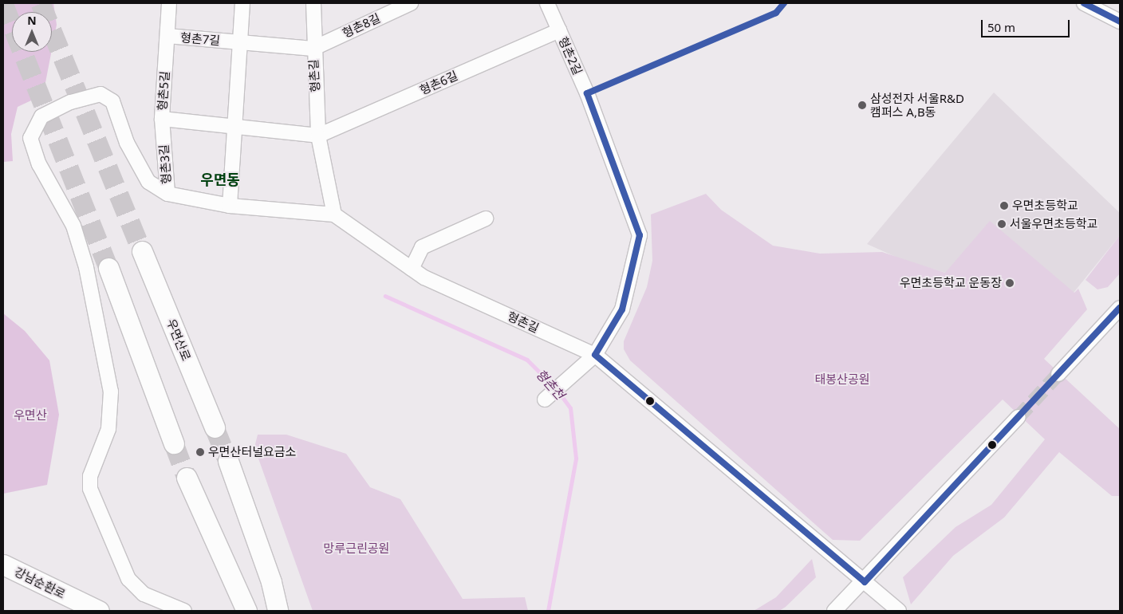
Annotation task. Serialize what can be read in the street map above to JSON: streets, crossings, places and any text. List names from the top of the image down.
{
  "streets": {
    "highway": ["우면산로", "강남순환로"],
    "street": [
      "형촌8길",
      "형촌7길",
      "형촌2길",
      "형촌길",
      "형촌6길",
      "형촌5길",
      "형촌3길"
    ]
  },
  "crossings": [
    ["형촌8길", "형촌7길"],
    ["형촌8길", "형촌길"],
    ["형촌7길", "형촌길"],
    ["형촌7길", "형촌5길"],
    ["형촌2길", "형촌길"],
    ["형촌2길", "형촌6길"],
    ["형촌길", "형촌6길"],
    ["형촌길", "형촌5길"],
    ["형촌길", "형촌3길"],
    ["형촌6길", "형촌5길"],
    ["형촌5길", "형촌3길"]
  ],
  "districts": ["우면동"],
  "water": ["형촌천"],
  "parks": ["태봉산공원", "우면산", "망루근린공원"],
  "places": [
    "삼성전자 서울R&D 캠퍼스 A,B동",
    "우면초등학교",
    "서울우면초등학교",
    "우면초등학교 운동장",
    "우면산터널요금소"
  ],
  "scale_bar": "50 m",
  "north": "top"
}
